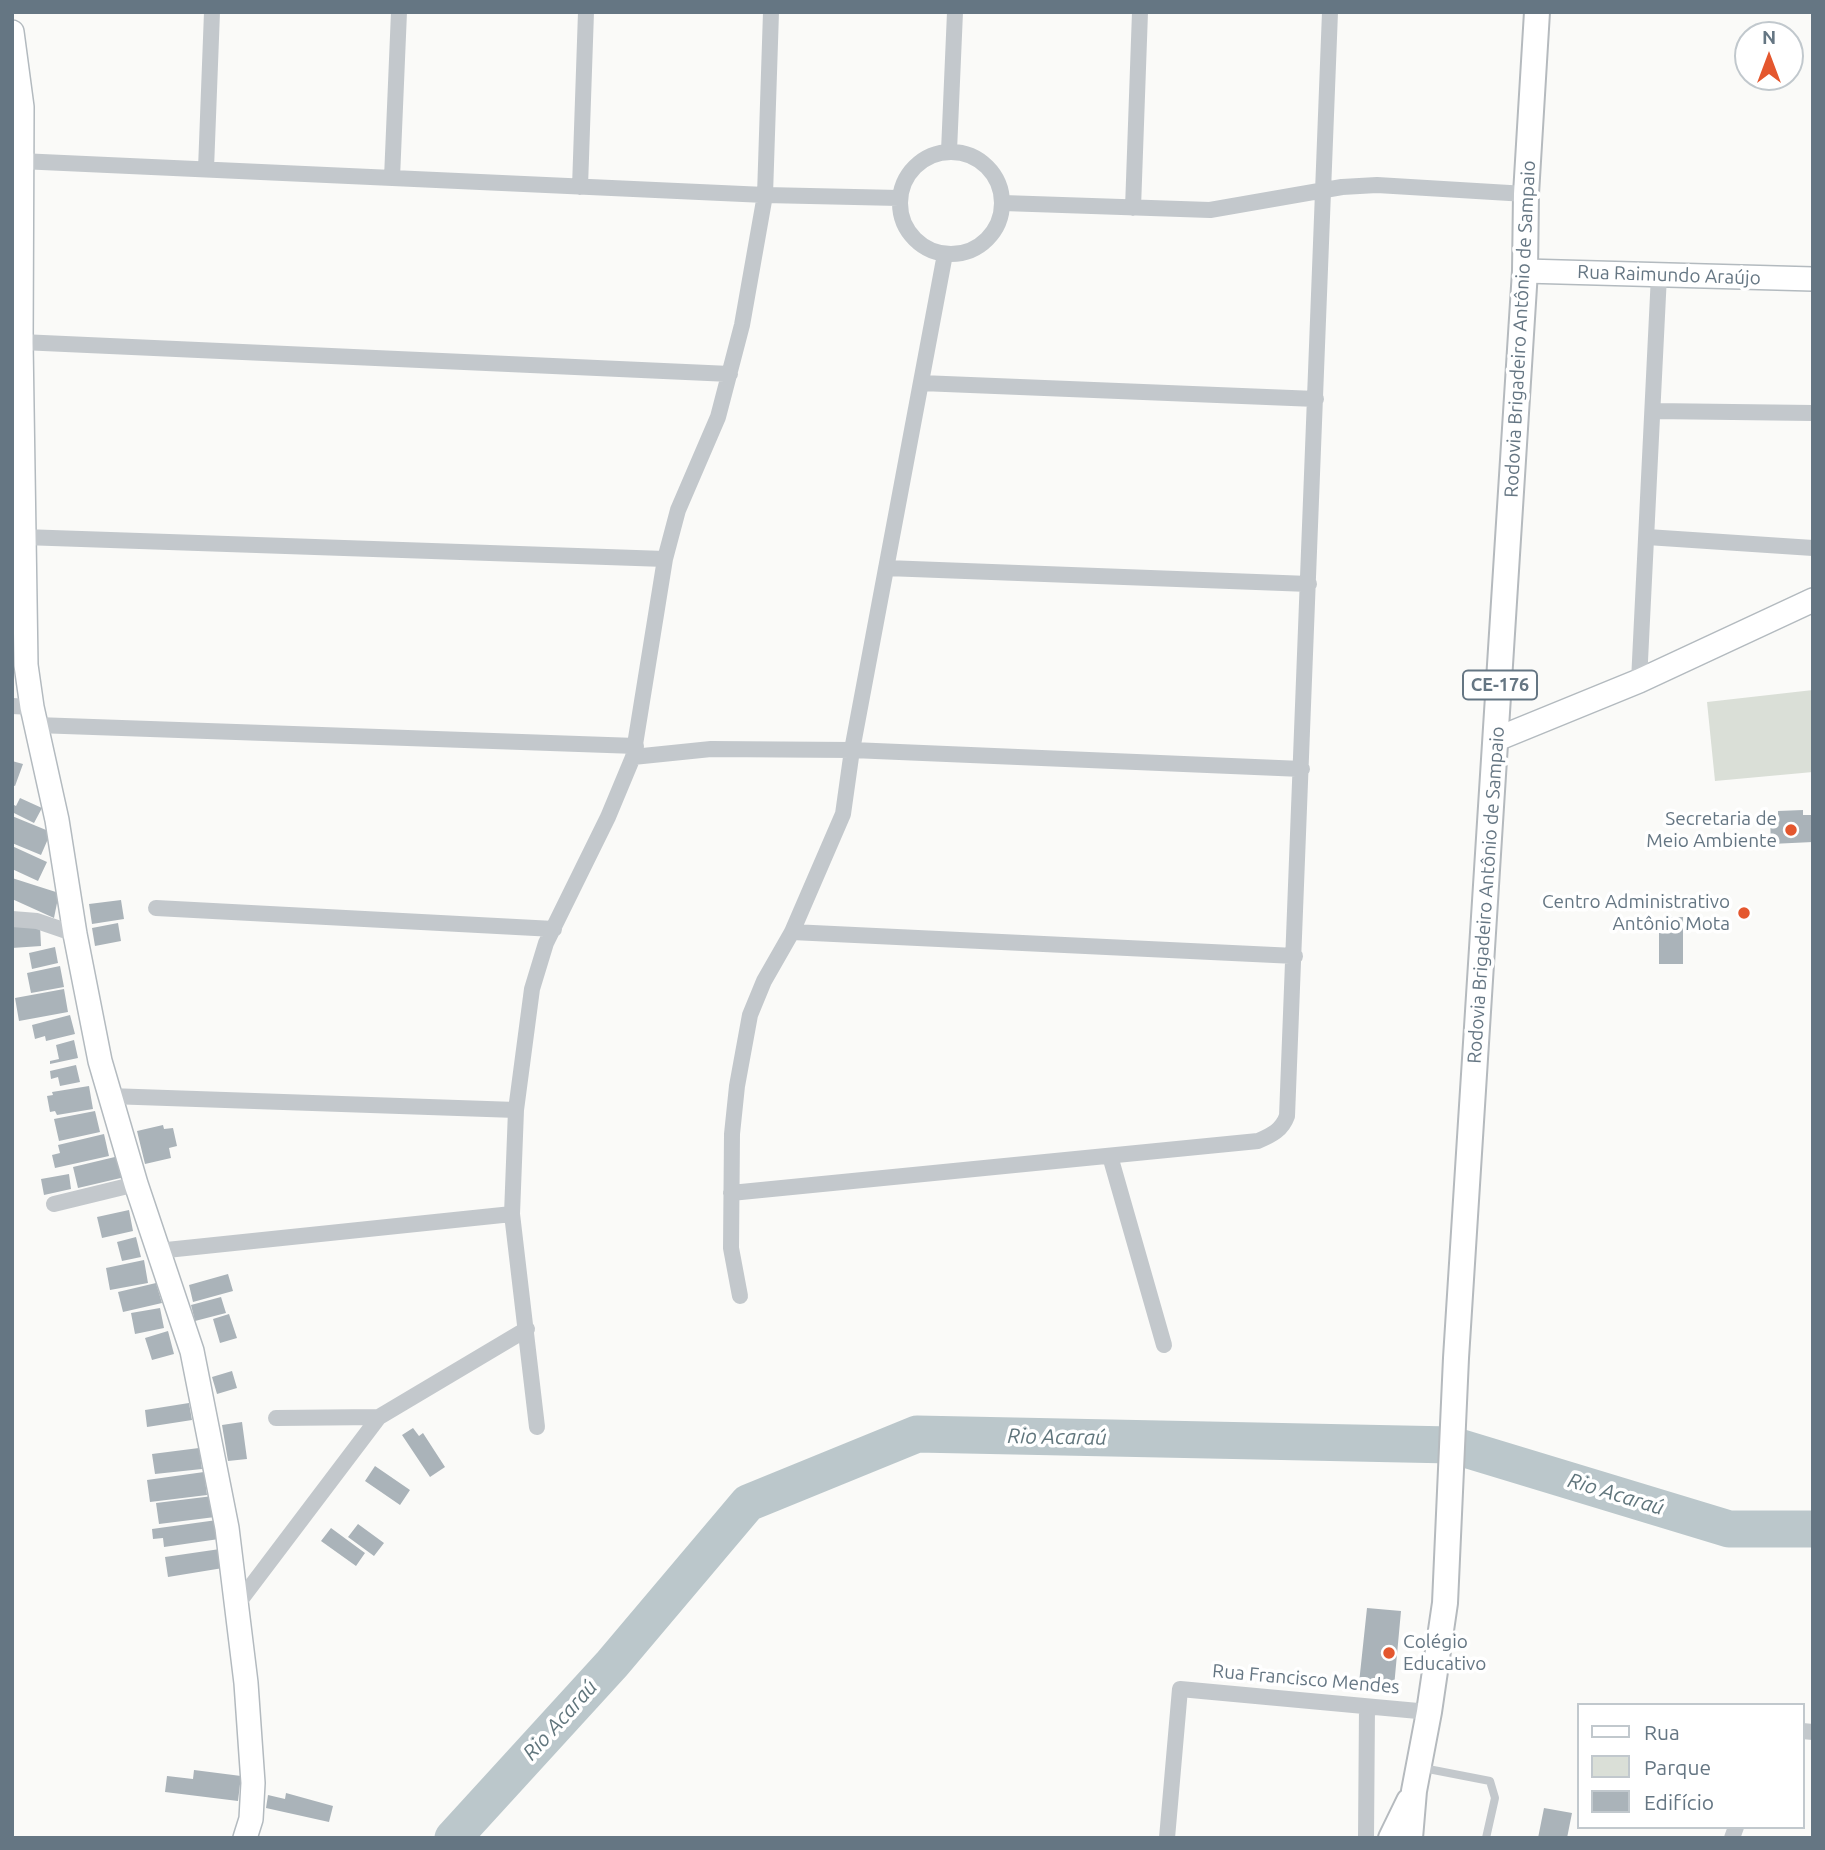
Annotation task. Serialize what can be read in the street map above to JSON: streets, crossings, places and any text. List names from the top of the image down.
{
  "streets": {
    "main road": ["Rodovia Brigadeiro Antônio de Sampaio", "CE-176"],
    "street": ["Rua Raimundo Araújo", "Rua Francisco Mendes"]
  },
  "crossings": [
    ["Rua Raimundo Araújo", "Rodovia Brigadeiro Antônio de Sampaio"],
    ["Rodovia Brigadeiro Antônio de Sampaio", "CE-176"],
    ["Rodovia Brigadeiro Antônio de Sampaio", "Rua Francisco Mendes"],
    ["CE-176", "Rua Francisco Mendes"]
  ],
  "water": ["Rio Acaraú"],
  "places": ["Secretaria de Meio Ambiente", "Centro Administrativo Antônio Mota", "Colégio Educativo"],
  "legend": ["Rua", "Parque", "Edifício"],
  "north": "top"
}
